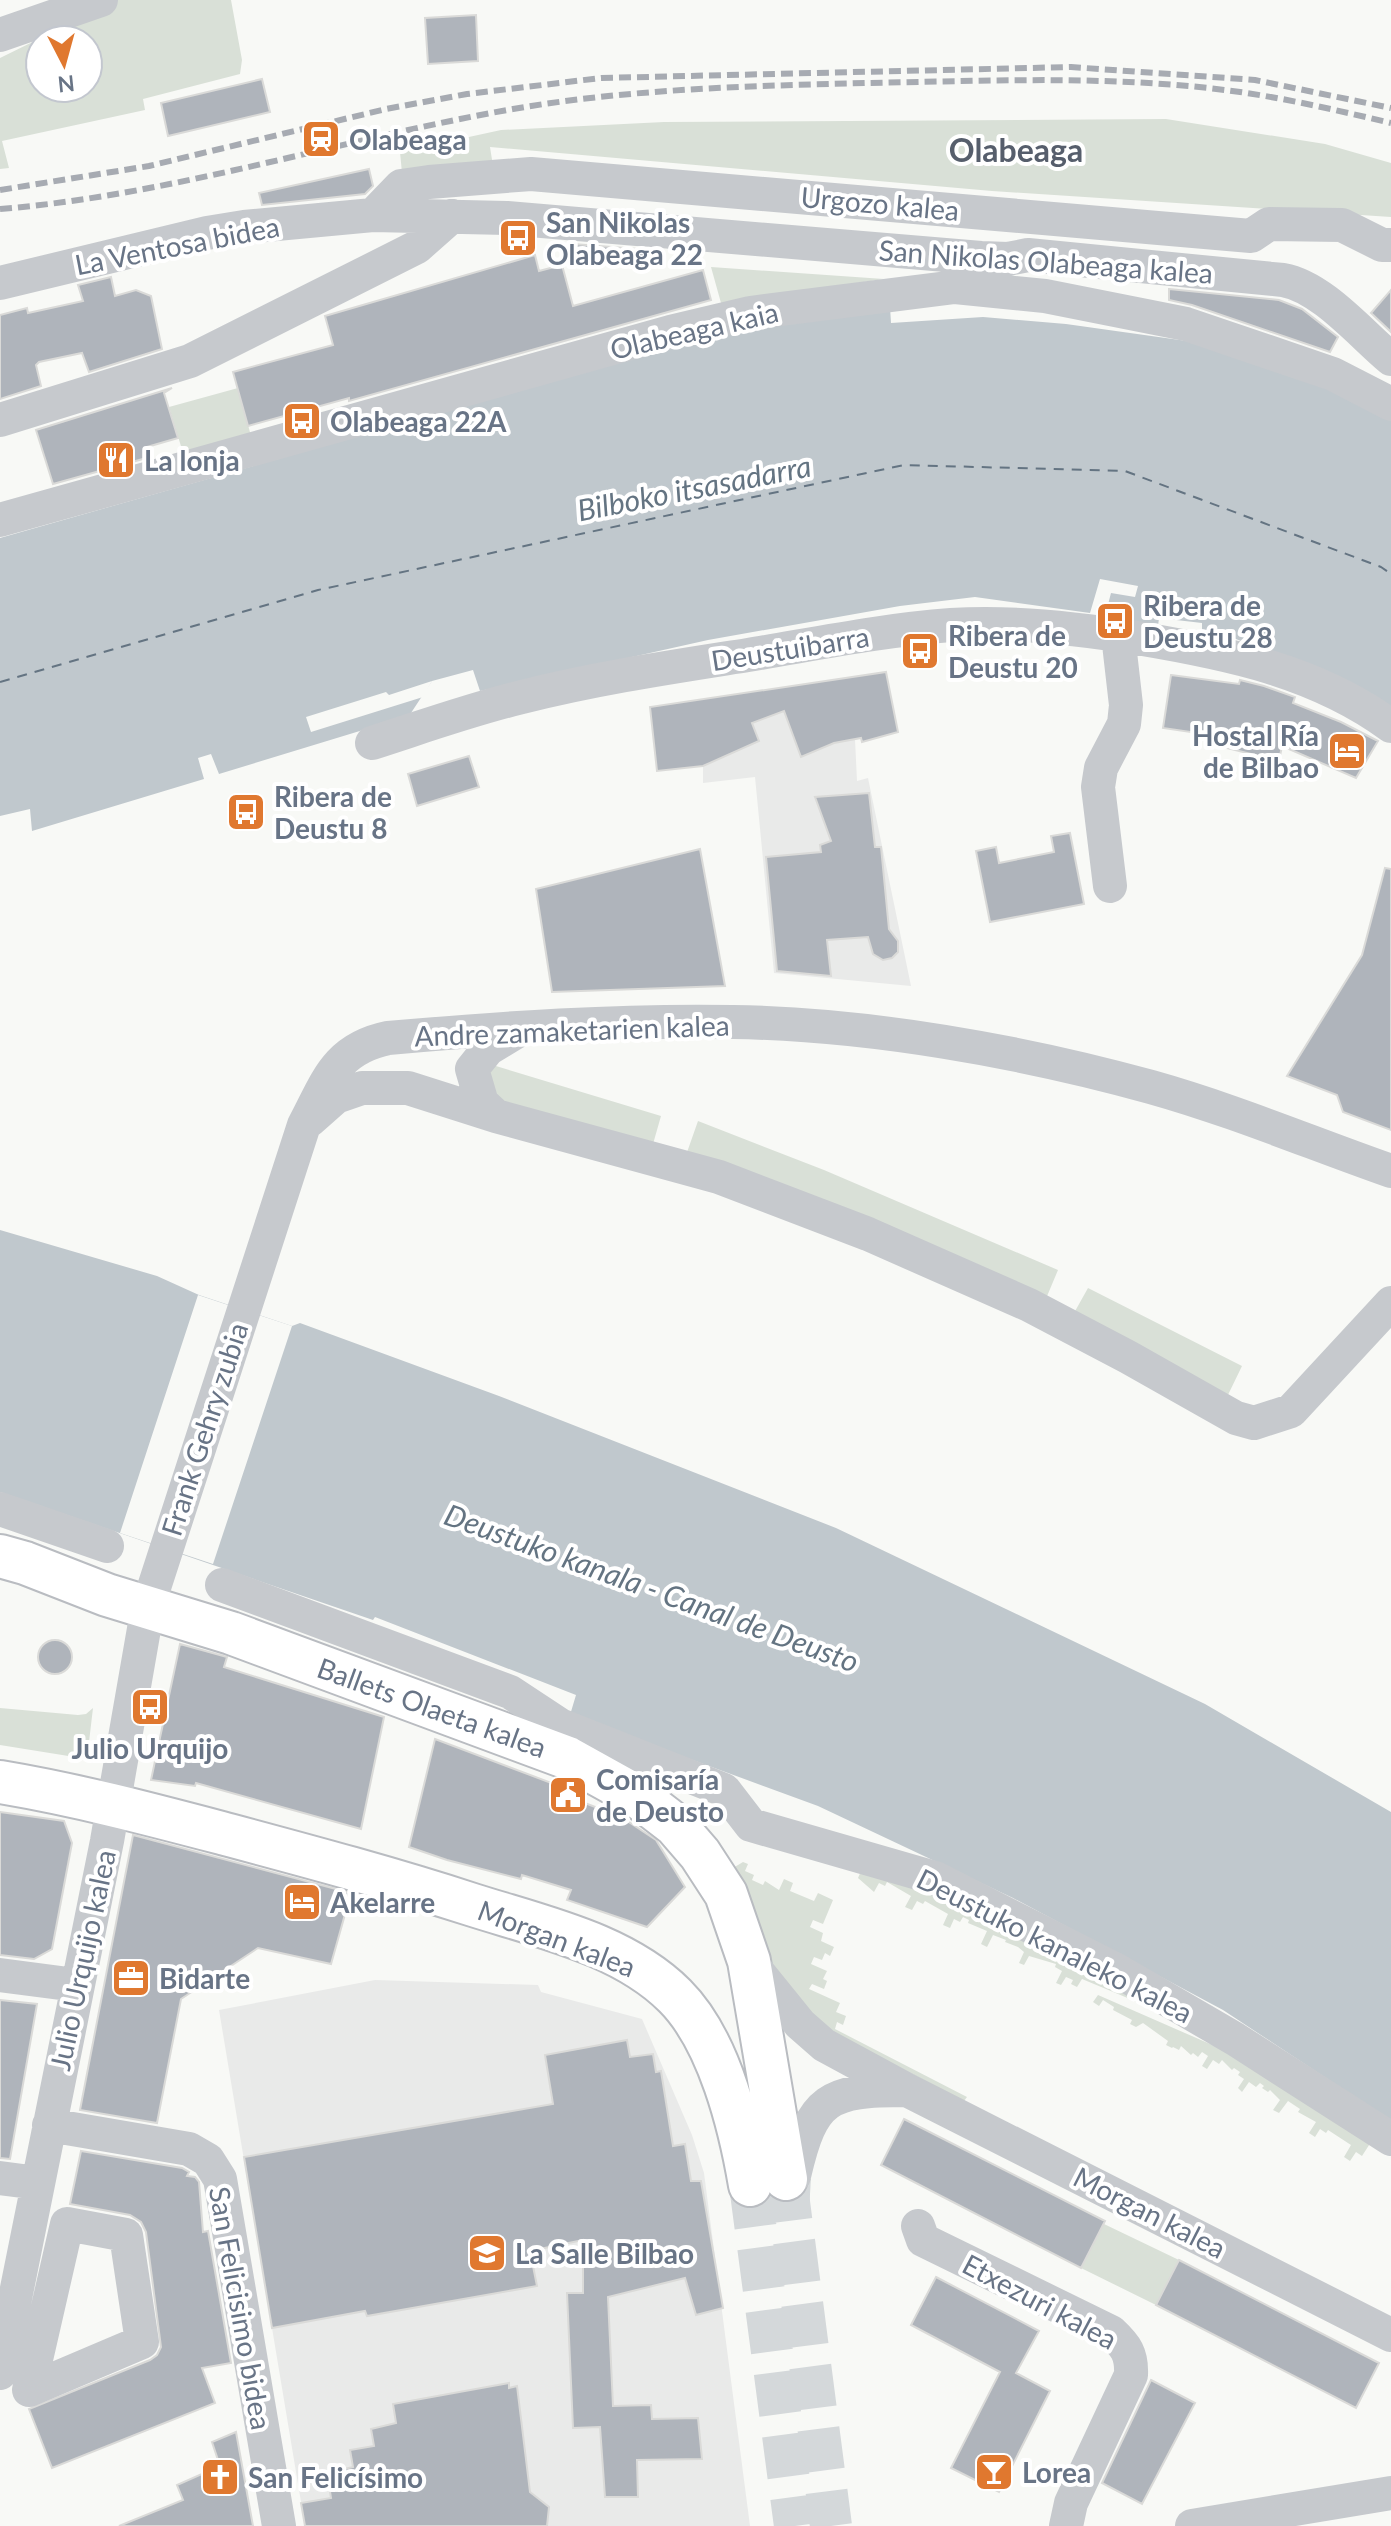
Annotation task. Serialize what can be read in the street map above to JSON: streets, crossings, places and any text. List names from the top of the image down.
{
  "streets": {
    "main road": ["Ballets Olaeta kalea", "Morgan kalea"],
    "street": [
      "Urgozo kalea",
      "La Ventosa bidea",
      "San Nikolas Olabeaga kalea",
      "Olabeaga kaia",
      "Deustuibarra",
      "Andre zamaketarien kalea",
      "Frank Gehry zubia",
      "Deustuko kanaleko kalea",
      "Julio Urquijo kalea",
      "Etxezuri kalea",
      "San Felicisimo bidea"
    ]
  },
  "crossings": [
    ["Urgozo kalea", "La Ventosa bidea"],
    ["La Ventosa bidea", "San Nikolas Olabeaga kalea"],
    ["San Nikolas Olabeaga kalea", "Olabeaga kaia"],
    ["Andre zamaketarien kalea", "Frank Gehry zubia"],
    ["Frank Gehry zubia", "Julio Urquijo kalea"],
    ["Ballets Olaeta kalea", "Morgan kalea"],
    ["Ballets Olaeta kalea", "Julio Urquijo kalea"],
    ["Morgan kalea", "Julio Urquijo kalea"],
    ["Julio Urquijo kalea", "San Felicisimo bidea"]
  ],
  "districts": ["Olabeaga"],
  "water": ["Bilboko itsasadarra", "Deustuko kanala - Canal de Deusto"],
  "places": {
    "station": ["Olabeaga"],
    "bus stop": [
      "San Nikolas Olabeaga 22",
      "Olabeaga 22A",
      "Ribera de Deustu 28",
      "Ribera de Deustu 20",
      "Ribera de Deustu 8",
      "Julio Urquijo"
    ],
    "restaurant": ["La lonja"],
    "hotel": ["Hostal Ría de Bilbao", "Akelarre"],
    "public building": ["Comisaría de Deusto"],
    "office": ["Bidarte"],
    "school or university": ["La Salle Bilbao"],
    "bar": ["Lorea"],
    "church": ["San Felicísimo"]
  },
  "north": "bottom"
}
